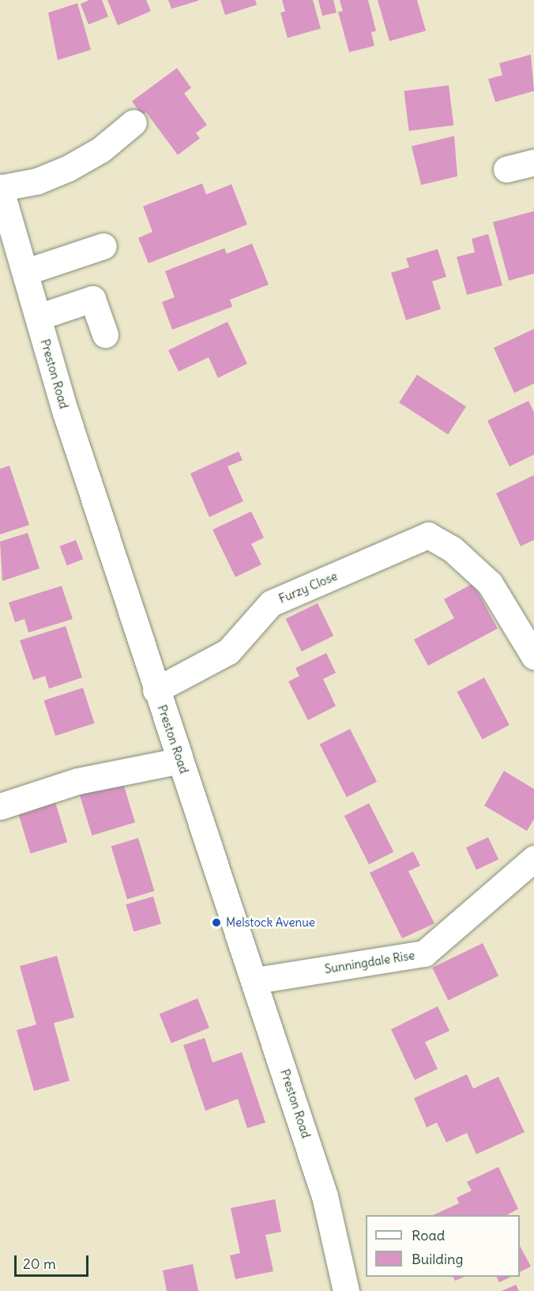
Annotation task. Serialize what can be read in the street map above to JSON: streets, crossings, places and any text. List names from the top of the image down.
{
  "streets": {
    "main road": ["Preston Road", "Furzy Close", "Sunningdale Rise"]
  },
  "crossings": [
    ["Preston Road", "Furzy Close"],
    ["Preston Road", "Sunningdale Rise"]
  ],
  "places": ["Melstock Avenue"],
  "legend": ["Road", "Building"],
  "scale_bar": "20 m"
}
